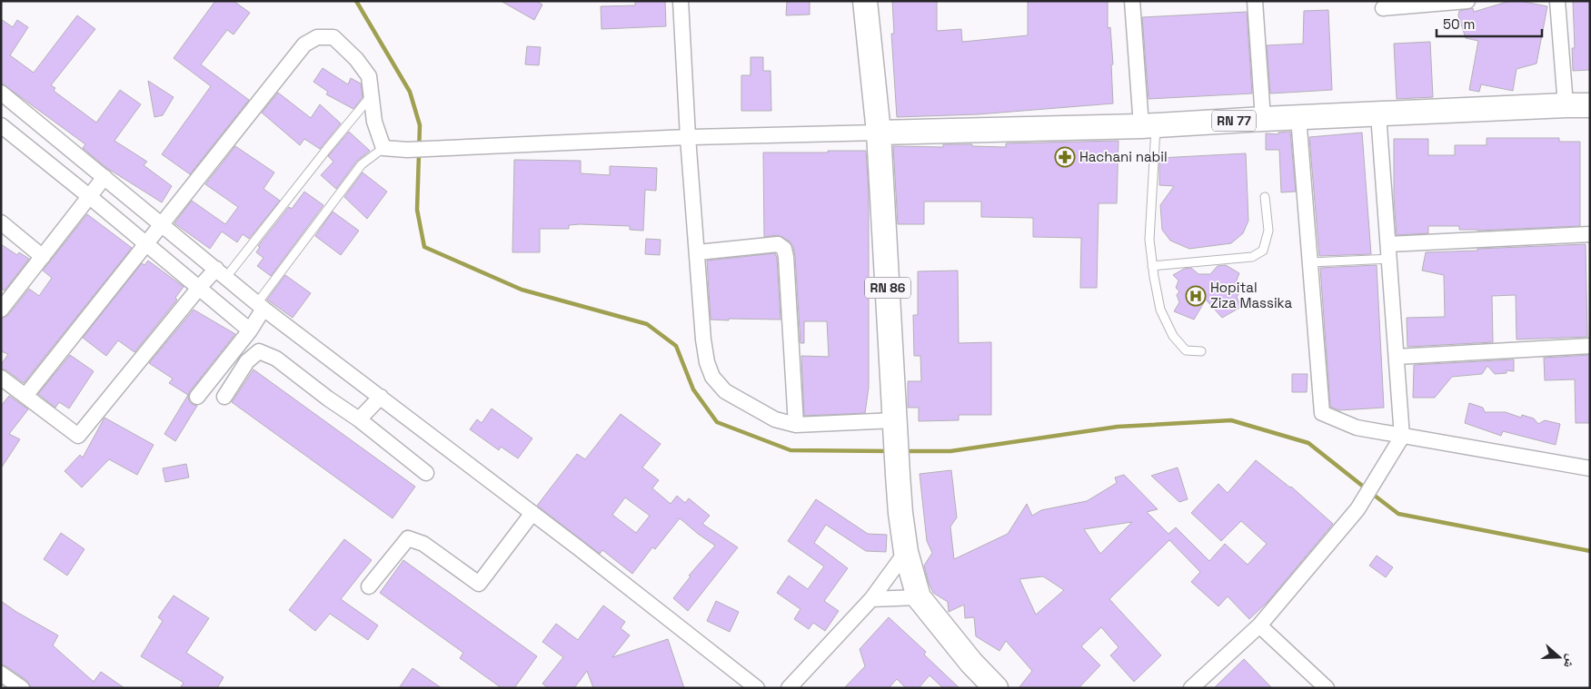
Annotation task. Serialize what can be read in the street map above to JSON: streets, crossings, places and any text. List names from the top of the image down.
{
  "streets": {
    "main road": ["RN 77", "RN 86"]
  },
  "crossings": [
    ["RN 77", "RN 86"]
  ],
  "places": {
    "pharmacy": ["Hachani nabil"],
    "hospital": ["Hopital Ziza Massika"]
  },
  "scale_bar": "50 m",
  "north": "right"
}
